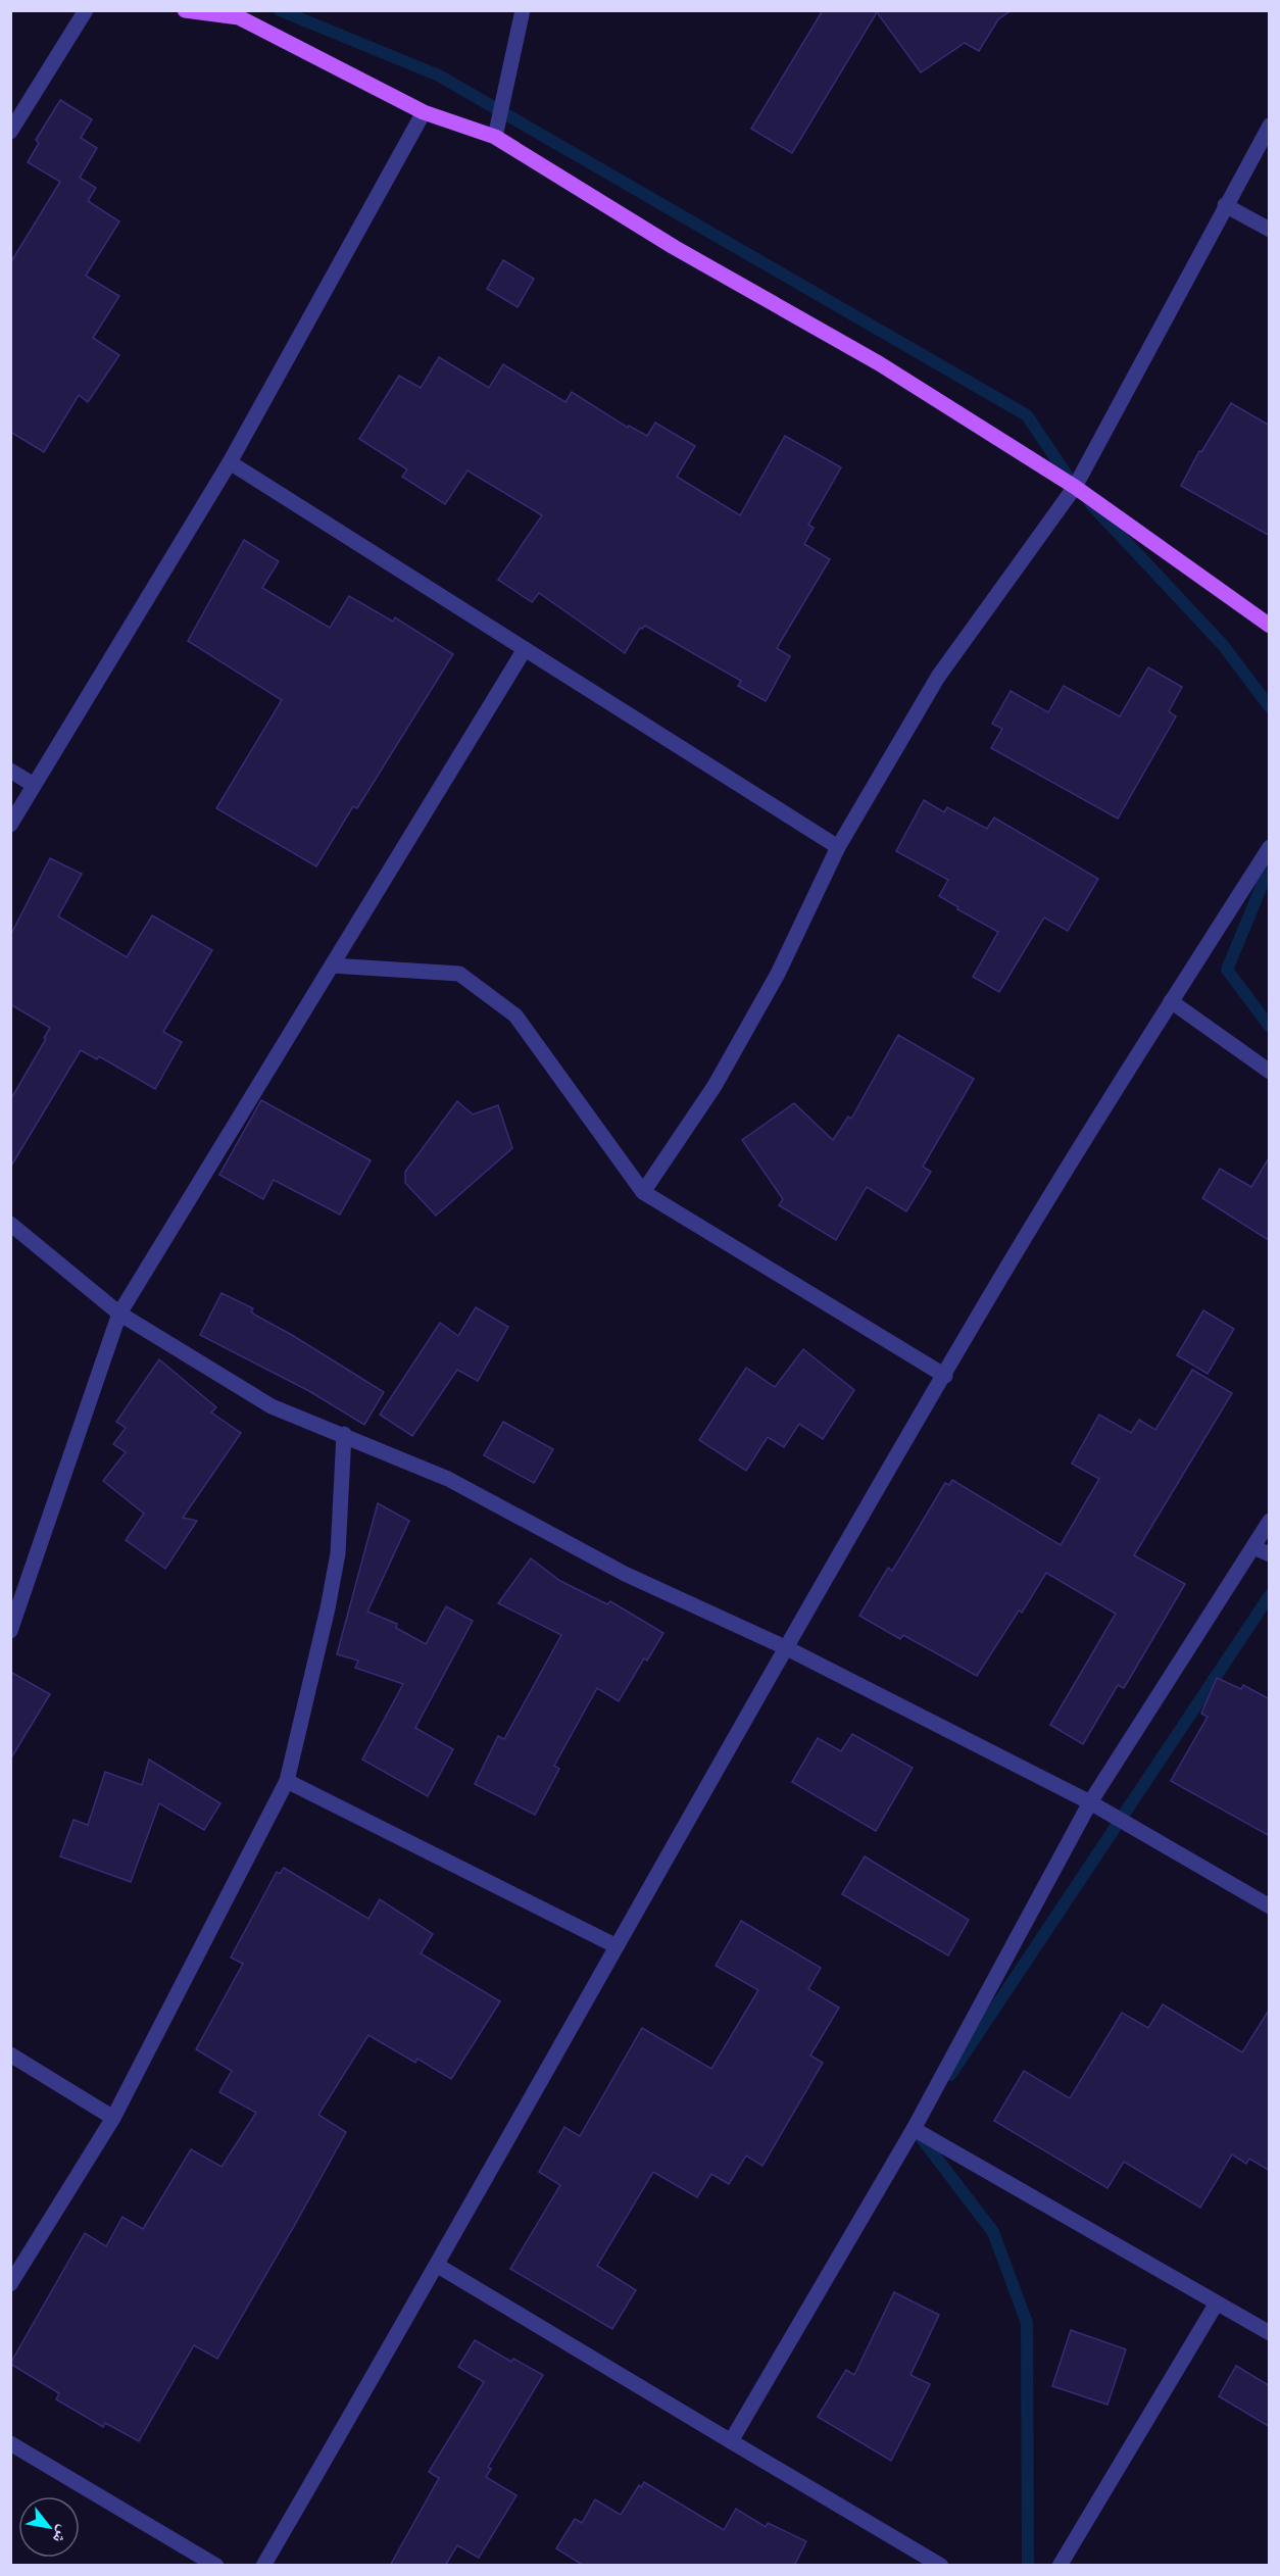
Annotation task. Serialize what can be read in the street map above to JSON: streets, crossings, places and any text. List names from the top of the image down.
{
  "north": "bottom right"
}
